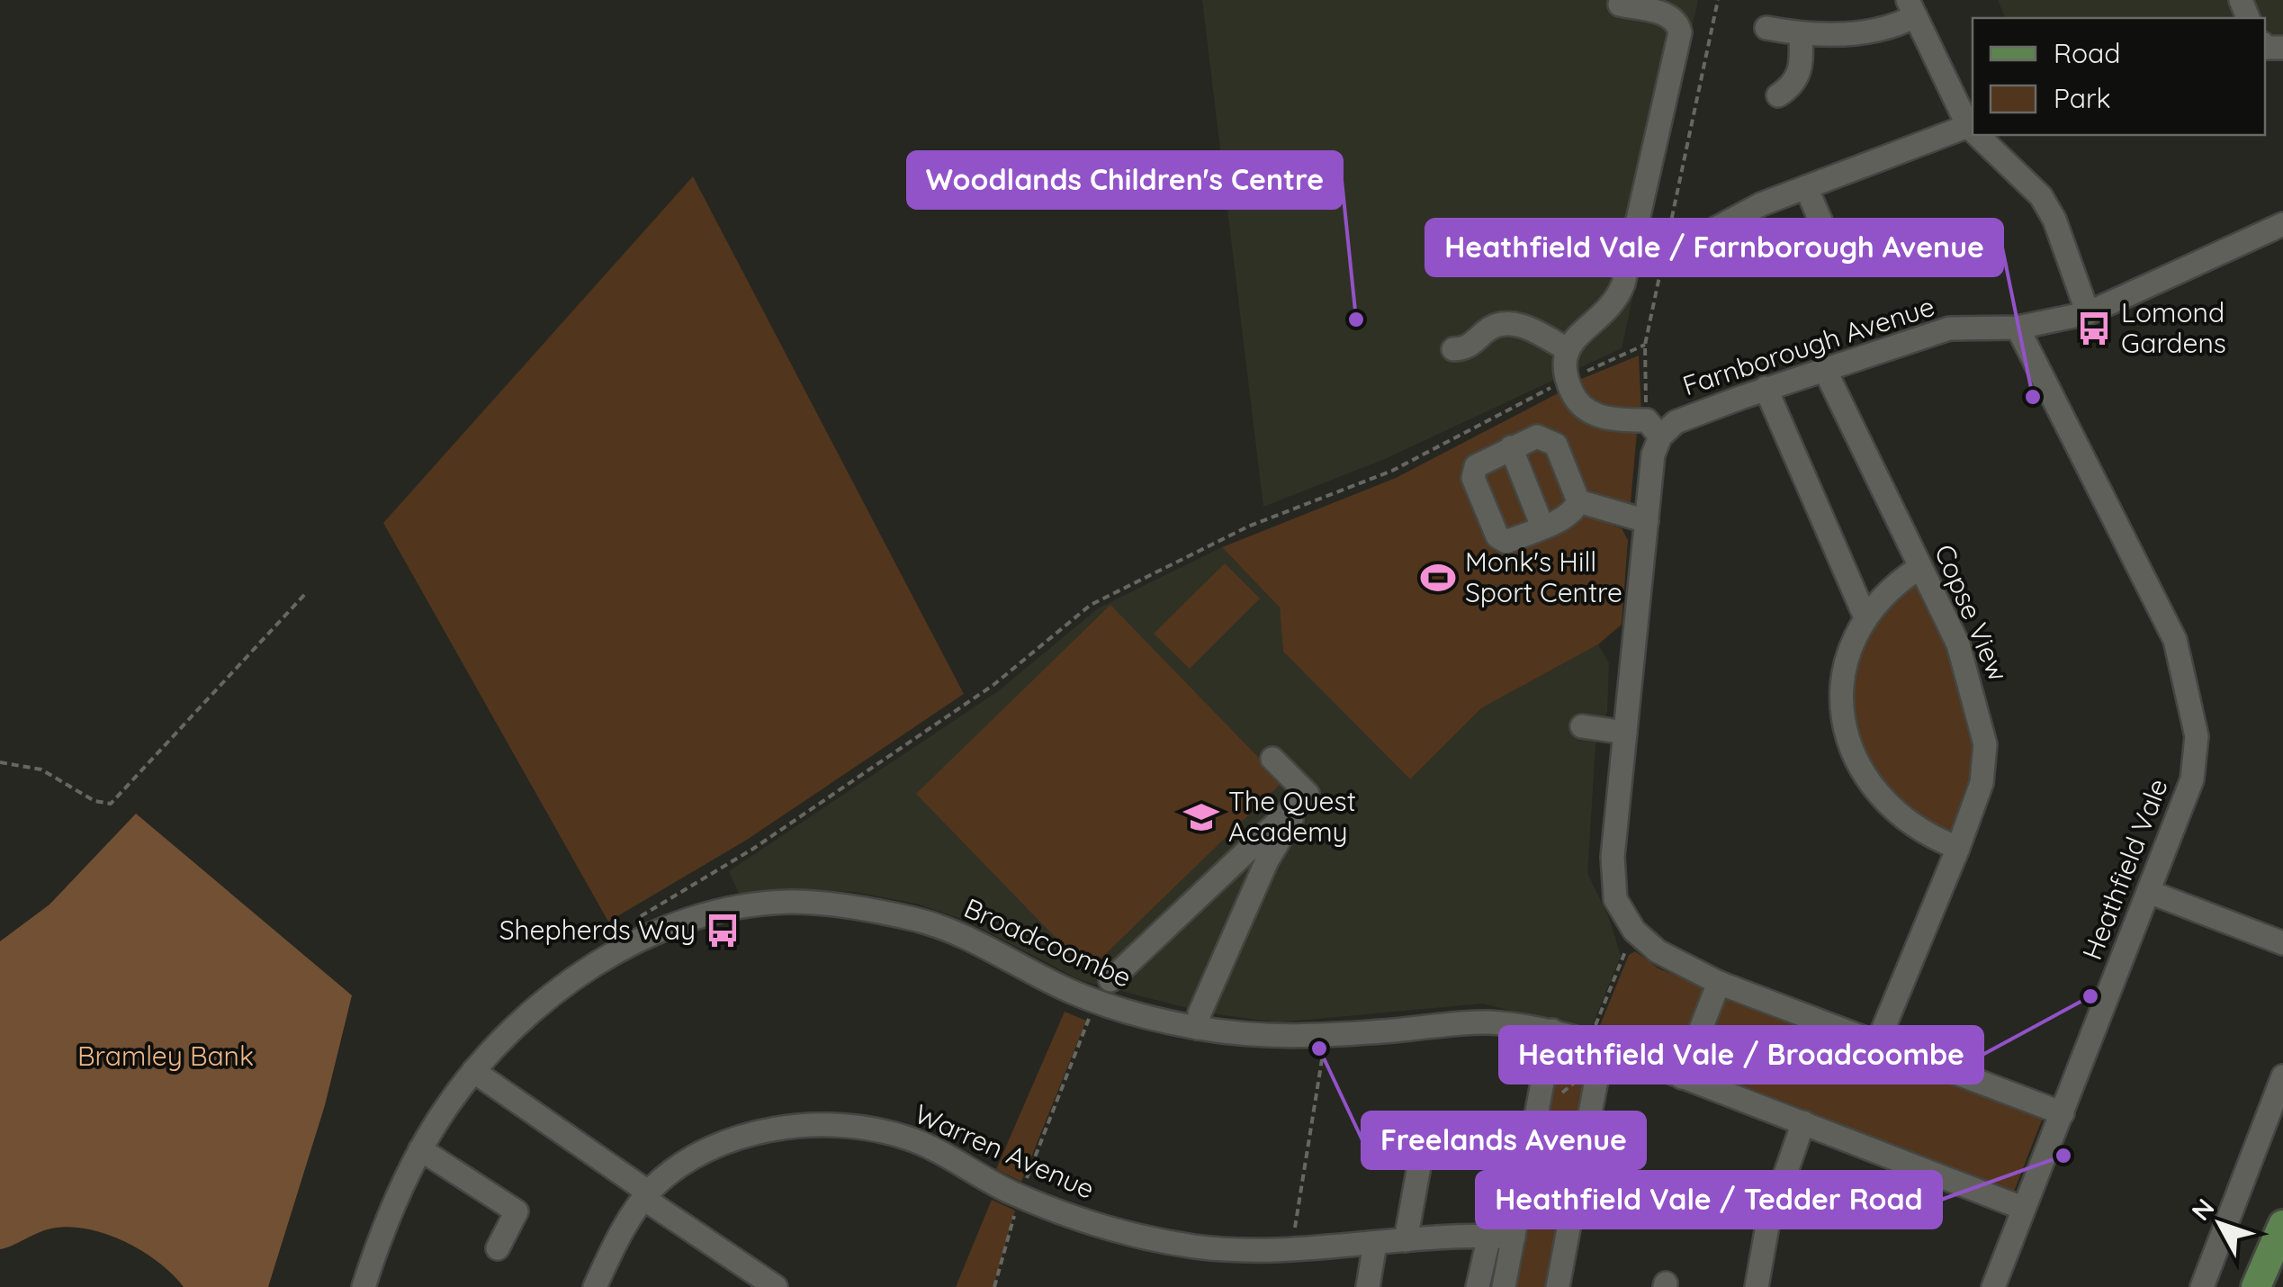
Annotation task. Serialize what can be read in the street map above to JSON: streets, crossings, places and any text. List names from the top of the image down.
{
  "streets": {
    "street": [
      "Farnborough Avenue",
      "Copse View",
      "Heathfield Vale",
      "Broadcoombe",
      "Warren Avenue"
    ]
  },
  "crossings": [
    ["Farnborough Avenue", "Copse View"],
    ["Farnborough Avenue", "Heathfield Vale"],
    ["Heathfield Vale", "Broadcoombe"]
  ],
  "parks": ["Bramley Bank"],
  "places": {
    "other": [
      "Woodlands Children's Centre",
      "Heathfield Vale / Farnborough Avenue",
      "Heathfield Vale / Broadcoombe",
      "Freelands Avenue",
      "Heathfield Vale / Tedder Road"
    ],
    "bus stop": ["Lomond Gardens", "Shepherds Way"],
    "sports": ["Monk's Hill Sport Centre"],
    "school or university": ["The Quest Academy"]
  },
  "legend": ["Road", "Park"],
  "north": "top left"
}
